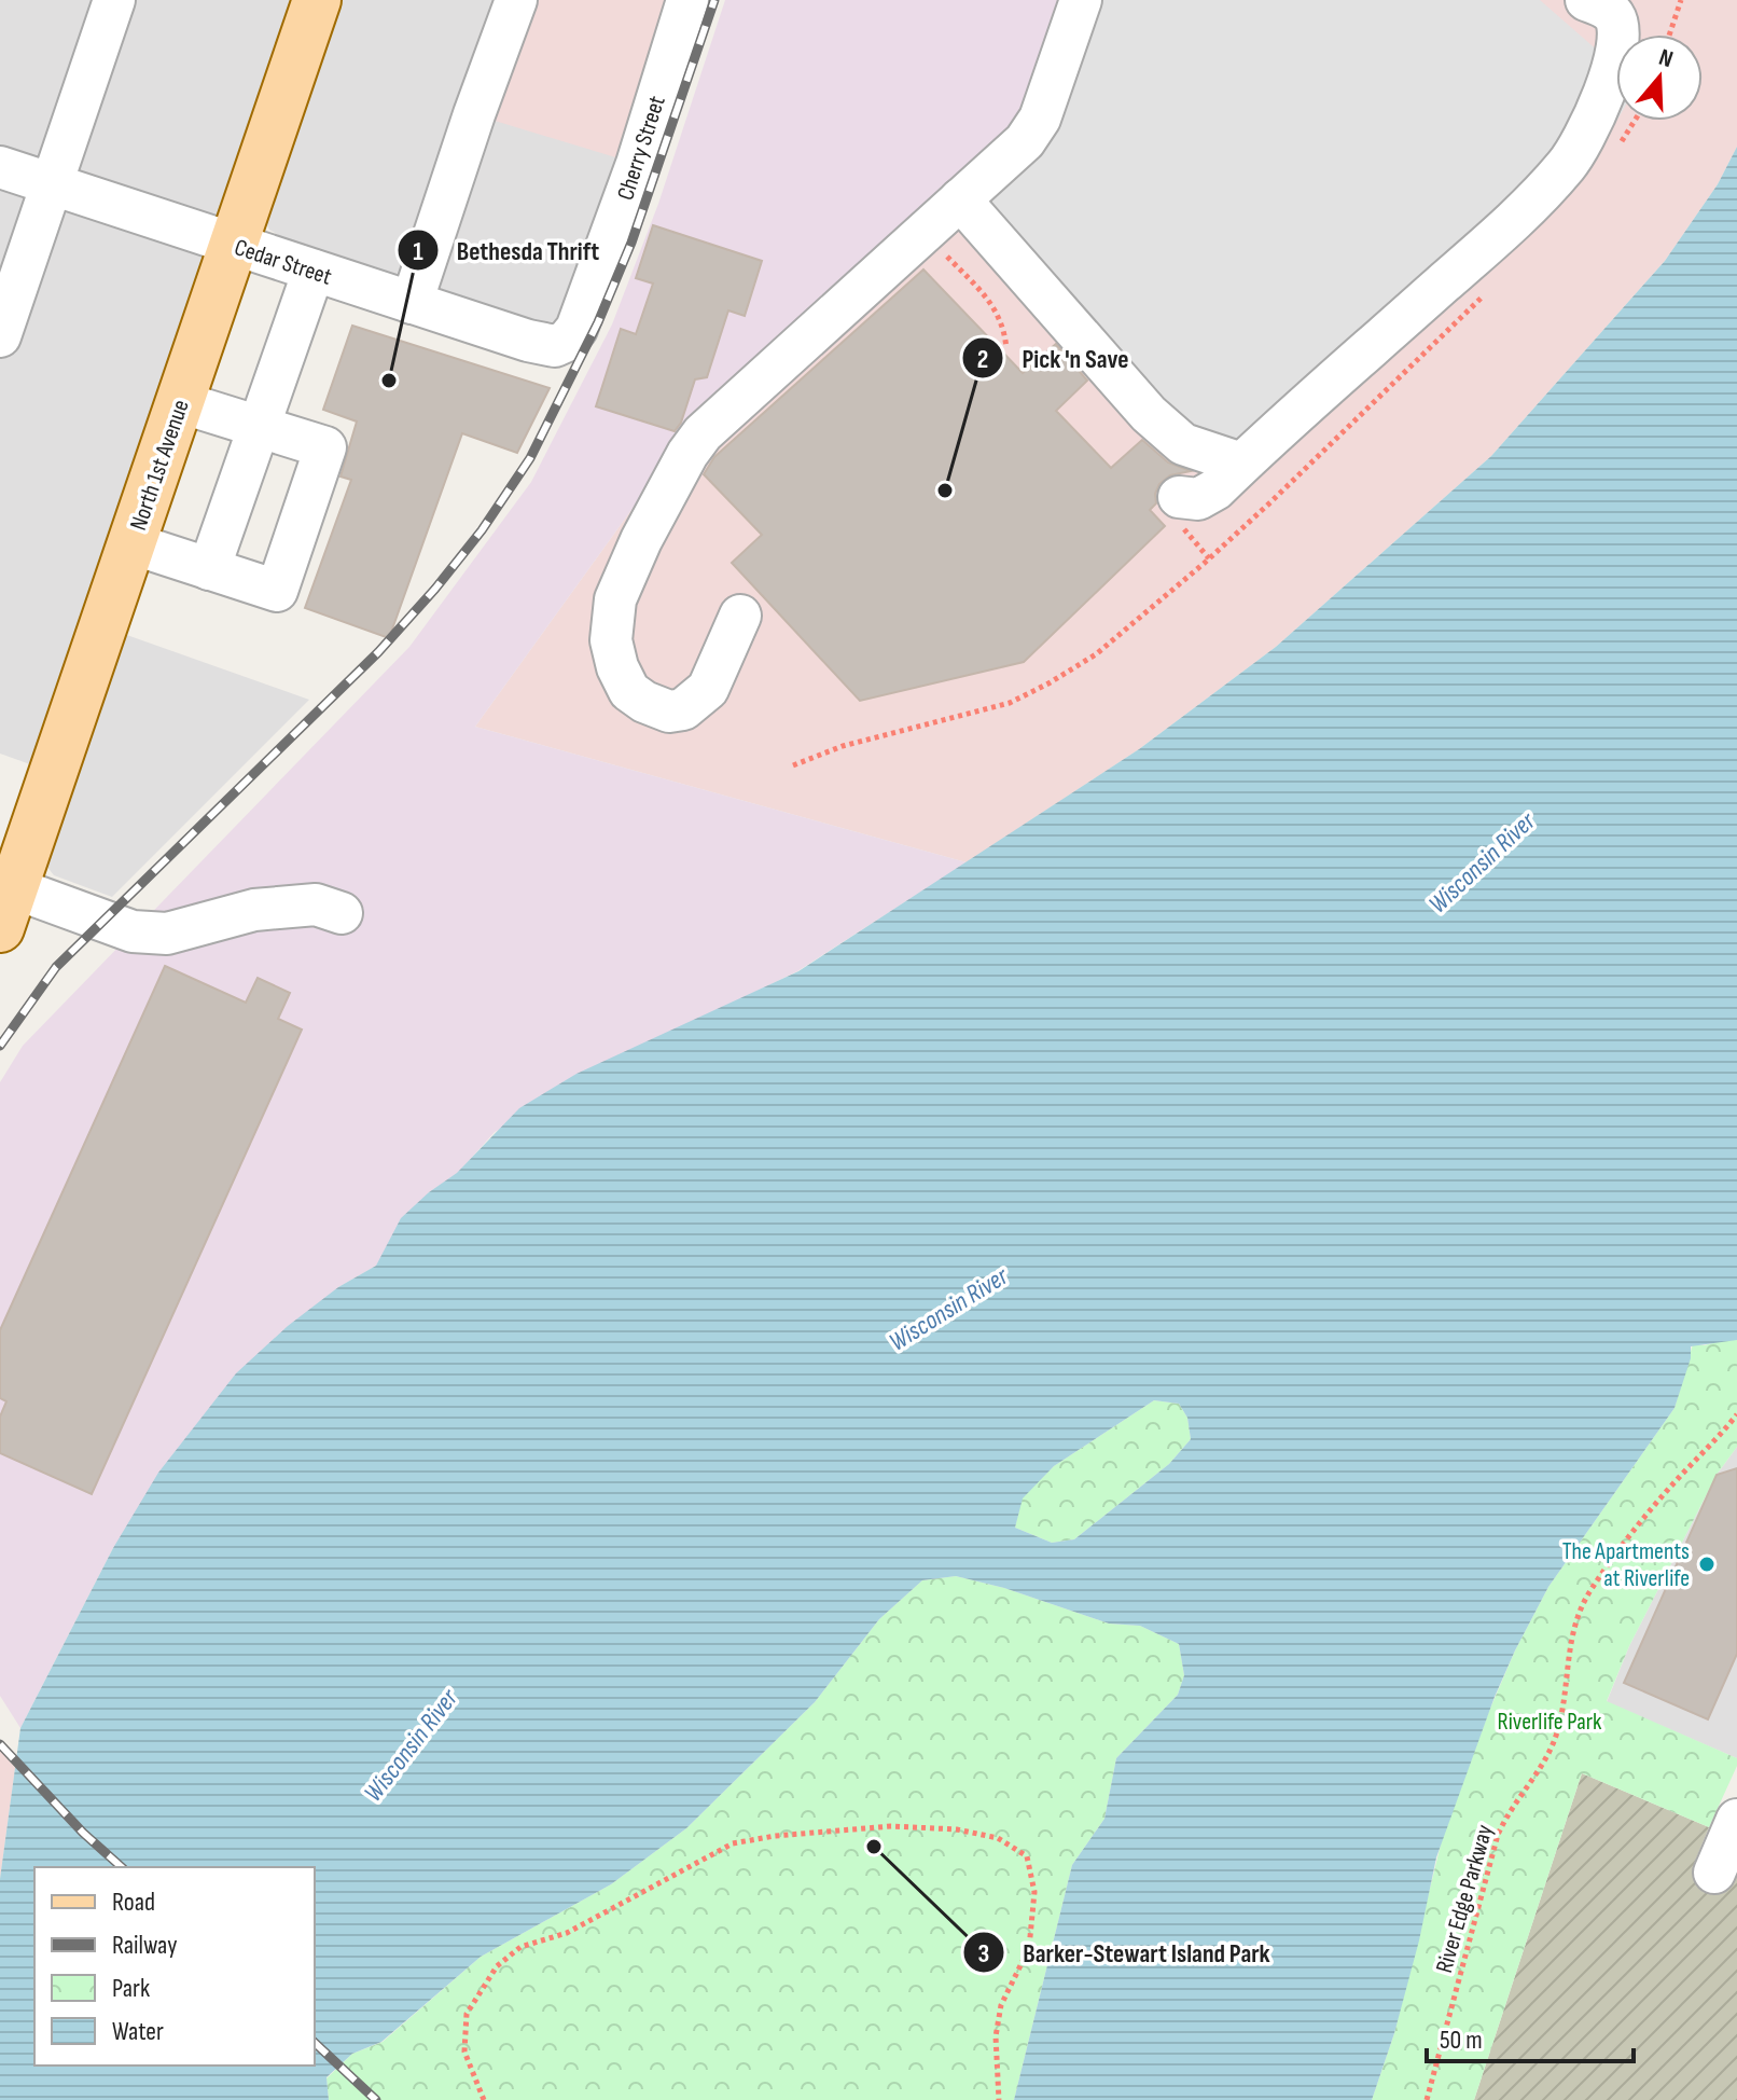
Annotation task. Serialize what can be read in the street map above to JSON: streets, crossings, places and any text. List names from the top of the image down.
{
  "streets": {
    "main road": ["North 1st Avenue"],
    "street": ["Cherry Street", "Cedar Street"],
    "path": ["River Edge Parkway"]
  },
  "crossings": [
    ["Cherry Street", "Cedar Street"],
    ["Cedar Street", "North 1st Avenue"]
  ],
  "water": ["Wisconsin River"],
  "parks": ["Riverlife Park"],
  "places": [
    "Bethesda Thrift",
    "Pick 'n Save",
    "The Apartments at Riverlife",
    "Barker-Stewart Island Park"
  ],
  "legend": [
    "Road",
    "Railway",
    "Park",
    "Water"
  ],
  "scale_bar": "50 m",
  "north": "top"
}
